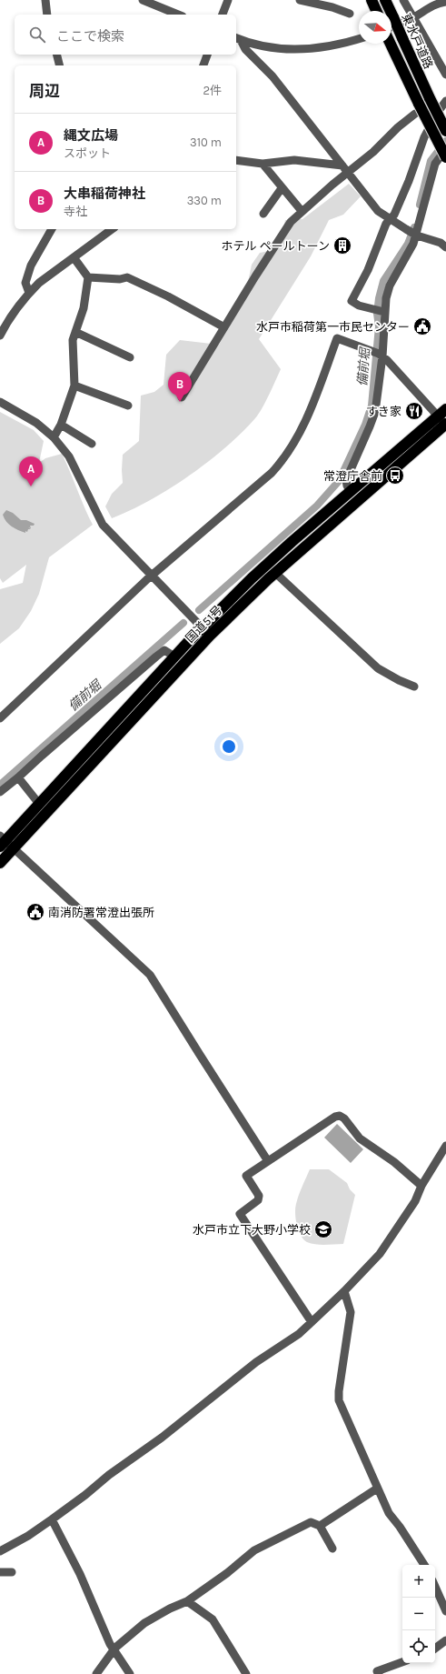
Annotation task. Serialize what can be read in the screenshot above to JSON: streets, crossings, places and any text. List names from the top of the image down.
{
  "streets": {
    "highway": ["東水戸道路", "国道51号"]
  },
  "water": ["備前堀"],
  "places": {
    "building": ["ホテル ペールトーン"],
    "public building": ["水戸市稲荷第一市民センター", "南消防署常澄出張所"],
    "restaurant": ["すき家"],
    "bus stop": ["常澄庁舎前"],
    "school or university": ["水戸市立下大野小学校"]
  },
  "north": "right",
  "page": {
    "search": "ここで検索",
    "heading": ["周辺", "2件"],
    "list": [
      {
        "mark": "A",
        "name": "縄文広場",
        "note": "スポット",
        "value": "310 m"
      },
      {
        "mark": "B",
        "name": "大串稲荷神社",
        "note": "寺社",
        "value": "330 m"
      }
    ],
    "pins": ["B", "A"],
    "map_buttons": ["+", "−"]
  }
}
